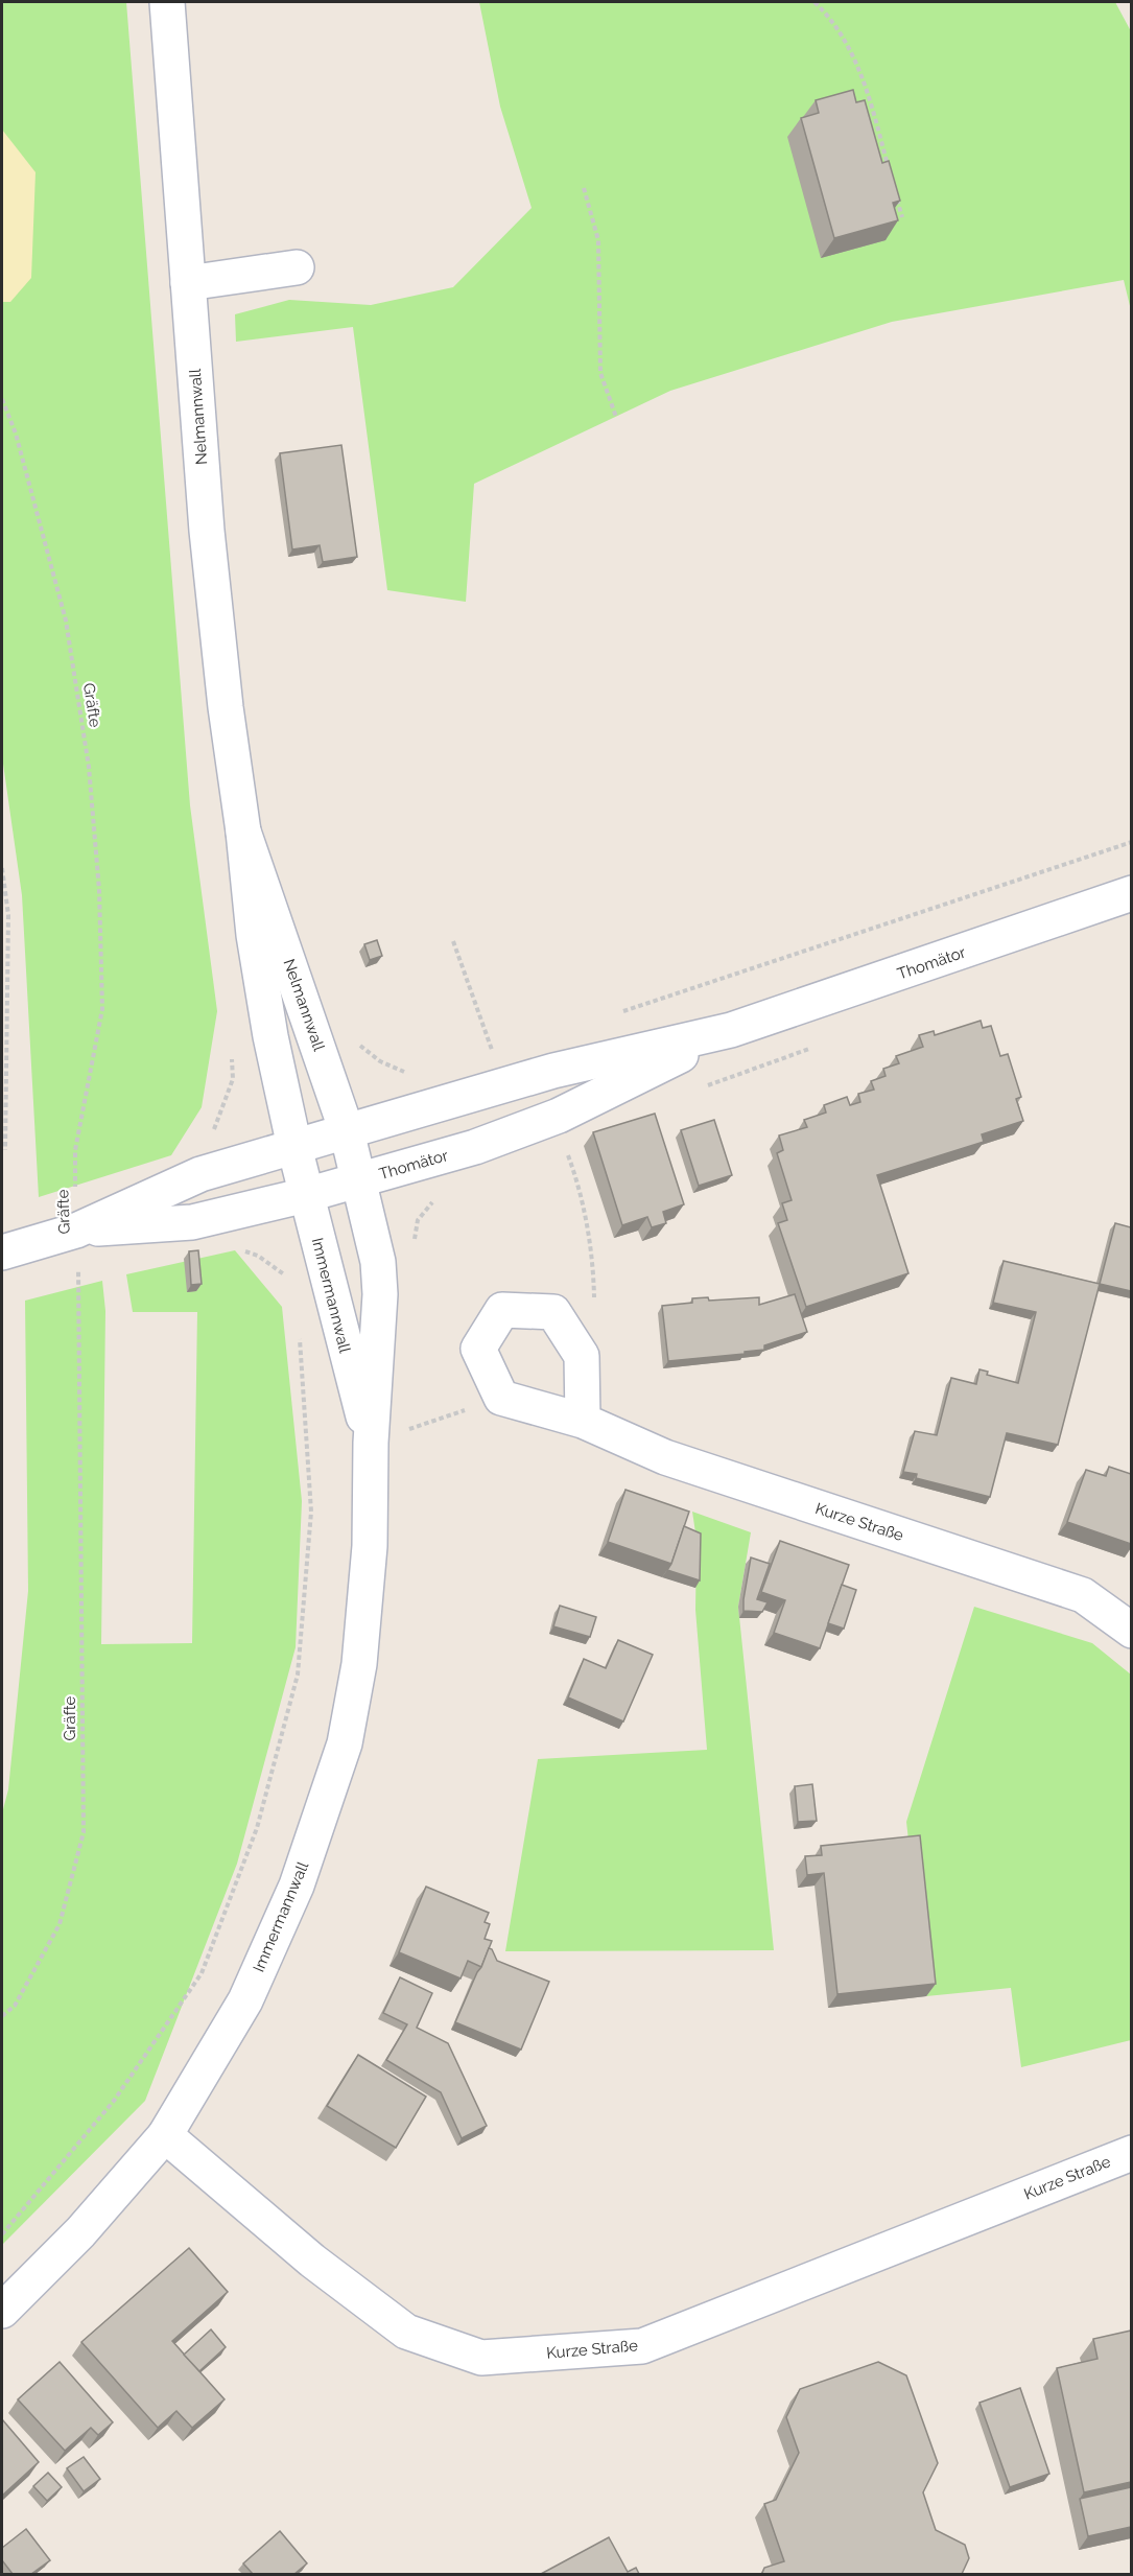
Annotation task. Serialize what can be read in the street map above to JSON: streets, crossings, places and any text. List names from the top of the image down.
{
  "streets": {
    "street": [
      "Nelmannwall",
      "Thomätor",
      "Immermannwall",
      "Kurze Straße"
    ],
    "path": ["Gräfte"]
  },
  "crossings": [
    ["Nelmannwall", "Thomätor"],
    ["Nelmannwall", "Immermannwall"],
    ["Gräfte", "Thomätor"],
    ["Thomätor", "Immermannwall"],
    ["Immermannwall", "Kurze Straße"]
  ]
}
